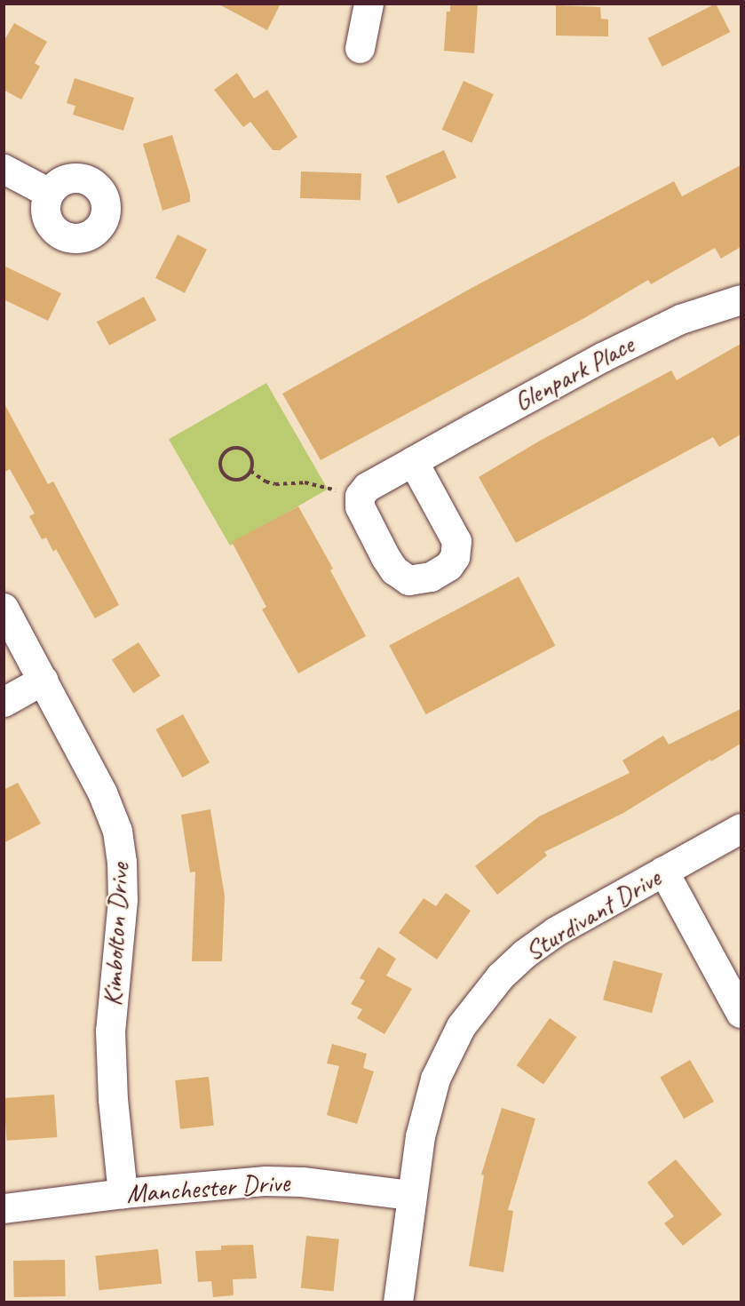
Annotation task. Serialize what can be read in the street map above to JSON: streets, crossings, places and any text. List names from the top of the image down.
{
  "streets": {
    "street": [
      "Glenpark Place",
      "Sturdivant Drive",
      "Kimbolton Drive",
      "Manchester Drive"
    ]
  },
  "crossings": [
    ["Sturdivant Drive", "Manchester Drive"],
    ["Kimbolton Drive", "Manchester Drive"]
  ]
}
